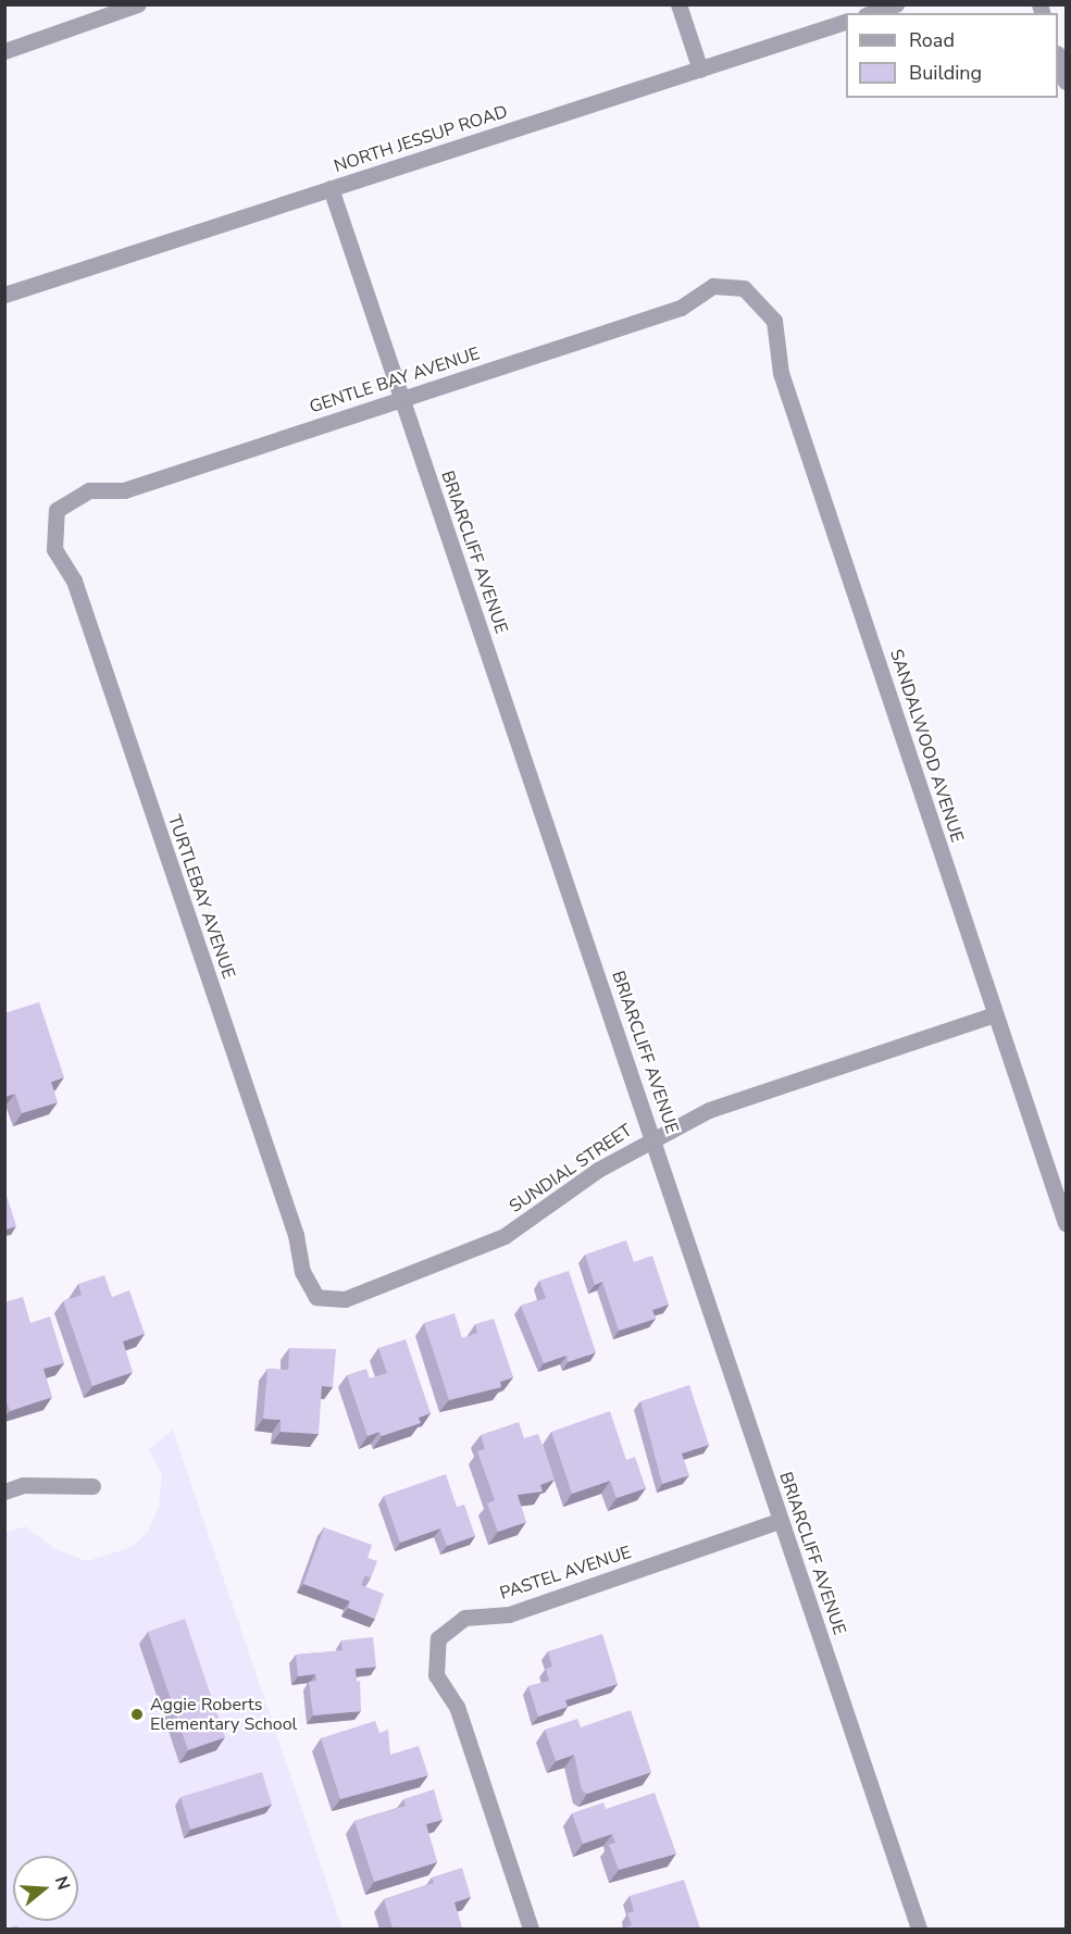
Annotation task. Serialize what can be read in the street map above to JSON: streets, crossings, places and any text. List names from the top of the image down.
{
  "streets": {
    "street": [
      "NORTH JESSUP ROAD",
      "GENTLE BAY AVENUE",
      "BRIARCLIFF AVENUE",
      "SANDALWOOD AVENUE",
      "TURTLEBAY AVENUE",
      "SUNDIAL STREET",
      "PASTEL AVENUE"
    ]
  },
  "crossings": [
    ["NORTH JESSUP ROAD", "BRIARCLIFF AVENUE"],
    ["GENTLE BAY AVENUE", "BRIARCLIFF AVENUE"],
    ["GENTLE BAY AVENUE", "SANDALWOOD AVENUE"],
    ["GENTLE BAY AVENUE", "TURTLEBAY AVENUE"],
    ["BRIARCLIFF AVENUE", "SUNDIAL STREET"],
    ["BRIARCLIFF AVENUE", "PASTEL AVENUE"],
    ["SANDALWOOD AVENUE", "SUNDIAL STREET"],
    ["TURTLEBAY AVENUE", "SUNDIAL STREET"]
  ],
  "places": ["Aggie Roberts Elementary School"],
  "legend": ["Road", "Building"],
  "north": "right"
}
